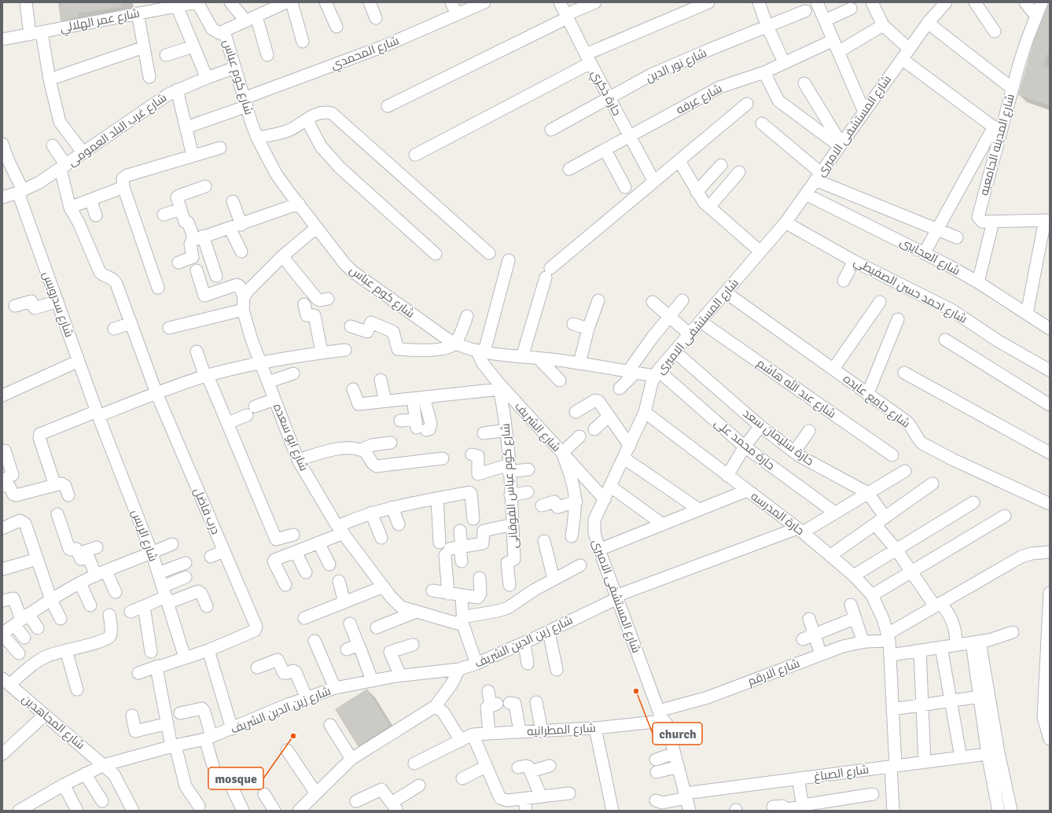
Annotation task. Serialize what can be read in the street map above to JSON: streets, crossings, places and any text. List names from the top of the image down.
{
  "streets": {
    "street": [
      "شارع عمر الهلالي",
      "شارع المحمدي",
      "شارع نور الدين",
      "شارع كوم عباس",
      "حارة ذكري",
      "شارع عرفه",
      "شارع المستشفى الاميرى",
      "شارع غرب البلد العمومى",
      "شارع المدينه الجامعيه",
      "شارع العجايبى",
      "شارع احمد حسن الصفيطي",
      "شارع سدرويس",
      "شارع عبد الله هاشم",
      "شارع جامع عايده",
      "شارع الشريف",
      "شارع ابو سعده",
      "حارة سليمان سعد",
      "حارة محمد على",
      "شارع كوم عباس الفوقانى",
      "درب فاضل",
      "حارة المدرسه",
      "شارع الريس",
      "شارع زين الدين الشريف",
      "شارع الارقم",
      "شارع المجاهدين",
      "شارع المطرانيه",
      "شارع الصباغ"
    ]
  },
  "crossings": [
    ["شارع المحمدي", "شارع كوم عباس"],
    ["شارع نور الدين", "حارة ذكري"],
    ["شارع كوم عباس", "شارع المستشفى الاميرى"],
    ["شارع كوم عباس", "شارع غرب البلد العمومى"],
    ["شارع كوم عباس", "شارع الشريف"],
    ["شارع كوم عباس", "حارة محمد على"],
    ["حارة ذكري", "شارع عرفه"],
    ["شارع المستشفى الاميرى", "شارع العجايبى"],
    ["شارع المستشفى الاميرى", "شارع احمد حسن الصفيطي"],
    ["شارع المستشفى الاميرى", "شارع عبد الله هاشم"],
    ["شارع المستشفى الاميرى", "شارع جامع عايده"],
    ["شارع المستشفى الاميرى", "شارع الشريف"],
    ["شارع المستشفى الاميرى", "حارة سليمان سعد"],
    ["شارع المستشفى الاميرى", "حارة محمد على"],
    ["شارع المستشفى الاميرى", "حارة المدرسه"],
    ["شارع المستشفى الاميرى", "شارع زين الدين الشريف"],
    ["شارع المستشفى الاميرى", "شارع الارقم"],
    ["شارع المستشفى الاميرى", "شارع المطرانيه"],
    ["شارع المستشفى الاميرى", "شارع الصباغ"],
    ["شارع غرب البلد العمومى", "شارع سدرويس"],
    ["شارع سدرويس", "شارع الريس"],
    ["شارع الشريف", "شارع كوم عباس الفوقانى"],
    ["حارة سليمان سعد", "شارع زين الدين الشريف"],
    ["حارة محمد على", "شارع زين الدين الشريف"],
    ["حارة المدرسه", "شارع زين الدين الشريف"],
    ["حارة المدرسه", "شارع الارقم"],
    ["حارة المدرسه", "شارع الصباغ"],
    ["شارع زين الدين الشريف", "شارع المجاهدين"],
    ["شارع الارقم", "شارع المطرانيه"]
  ],
  "places": ["church", "mosque"]
}
